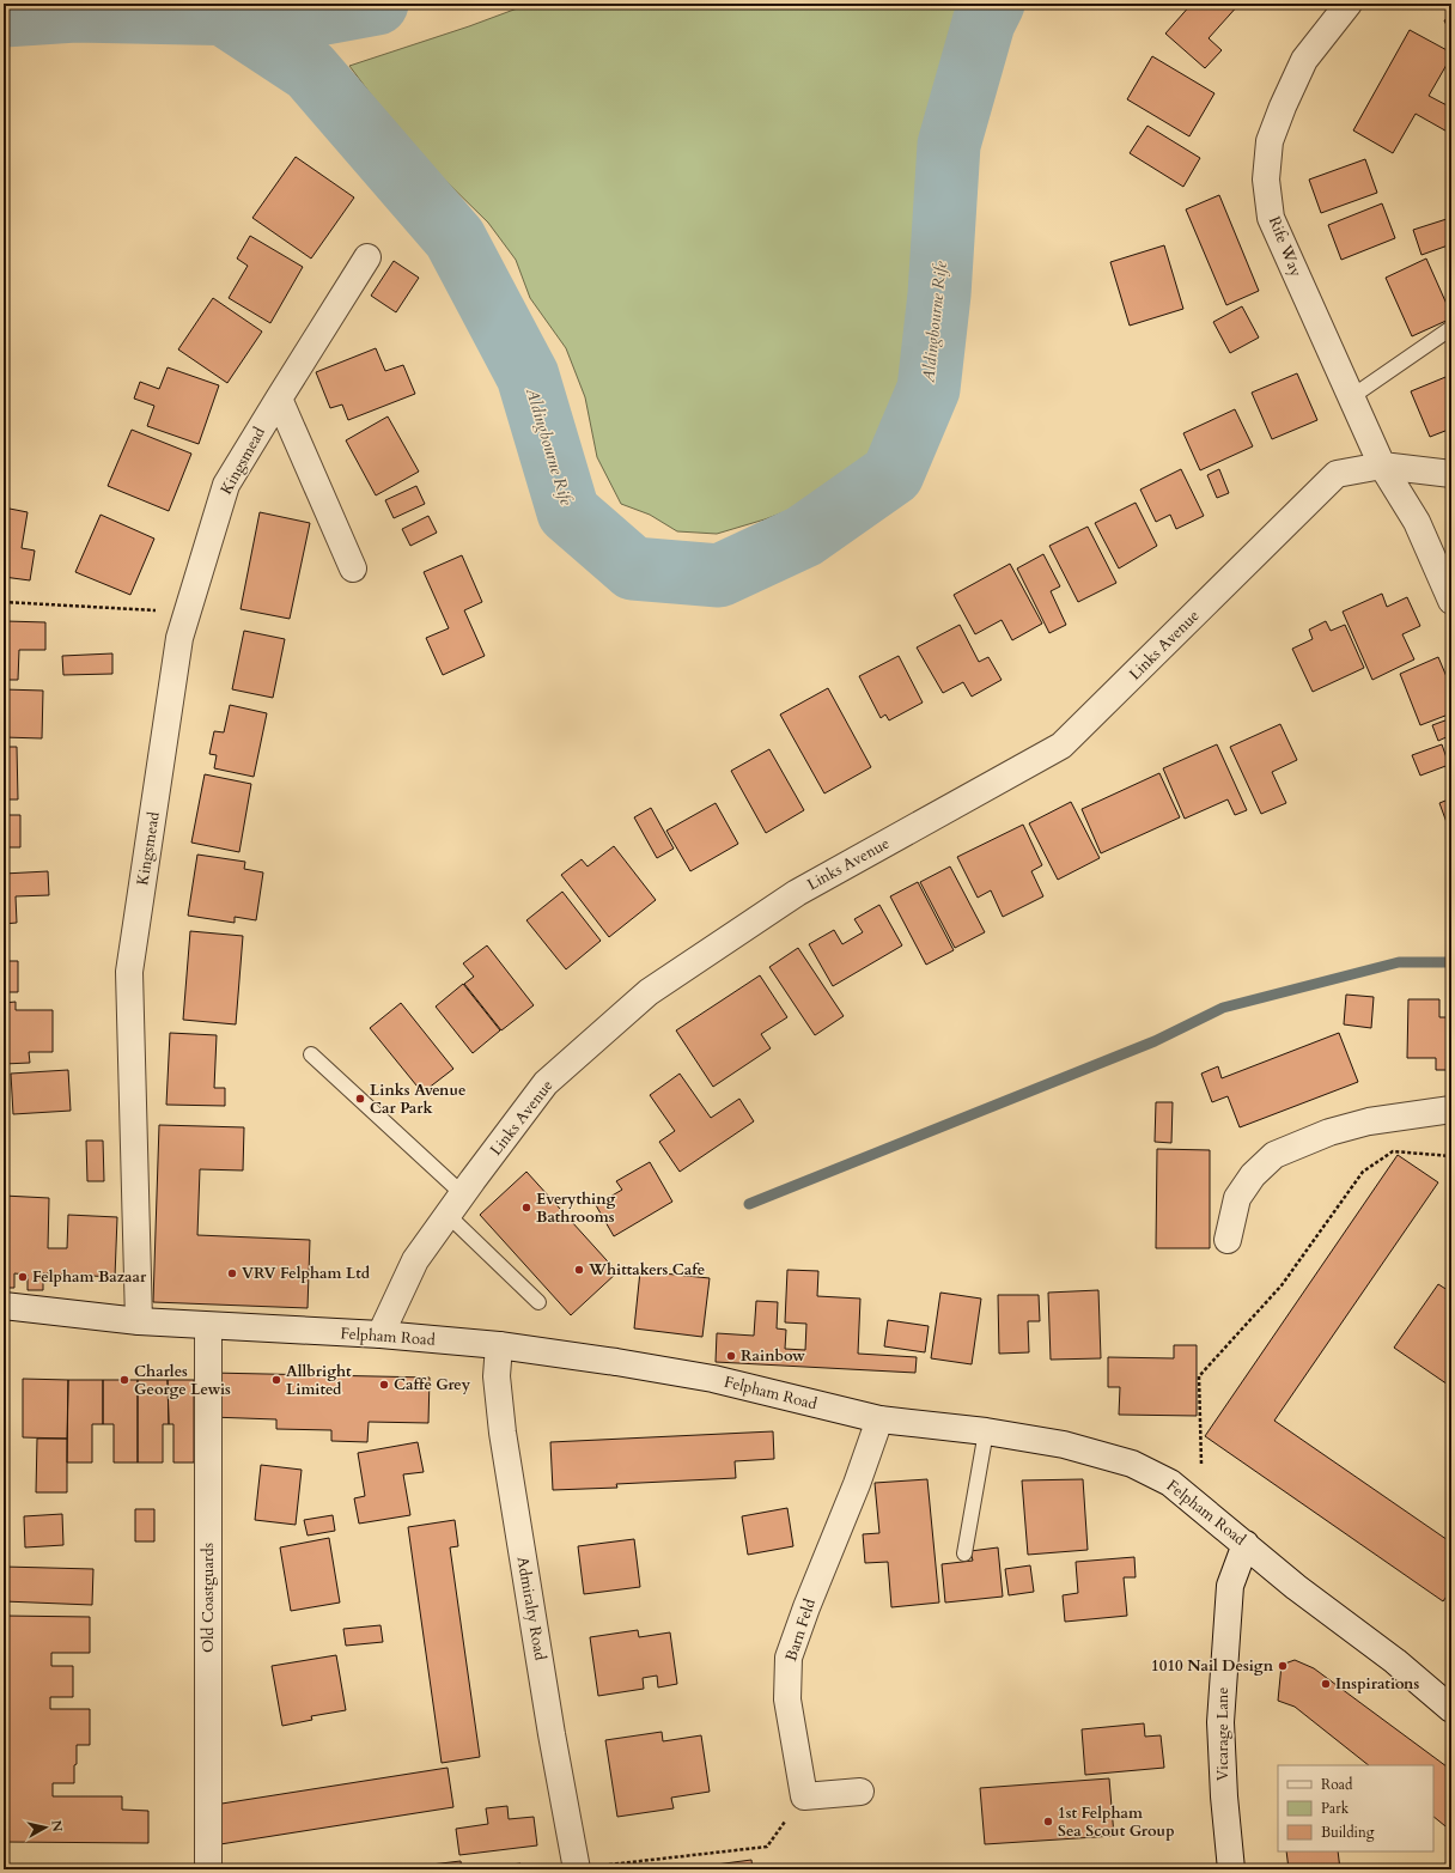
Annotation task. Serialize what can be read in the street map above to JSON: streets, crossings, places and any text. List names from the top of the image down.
{
  "streets": {
    "street": [
      "Rife Way",
      "Kingsmead",
      "Links Avenue",
      "Felpham Road",
      "Old Coastguards",
      "Admiralty Road",
      "Barn Feld",
      "Vicarage Lane"
    ]
  },
  "crossings": [
    ["Rife Way", "Links Avenue"],
    ["Kingsmead", "Felpham Road"],
    ["Links Avenue", "Felpham Road"],
    ["Felpham Road", "Old Coastguards"],
    ["Felpham Road", "Admiralty Road"],
    ["Felpham Road", "Barn Feld"],
    ["Felpham Road", "Vicarage Lane"]
  ],
  "water": ["Aldingbourne Rife"],
  "places": [
    "Links Avenue Car Park",
    "Everything Bathrooms",
    "Whittakers Cafe",
    "VRV Felpham Ltd",
    "Felpham Bazaar",
    "Rainbow",
    "Charles George Lewis",
    "Allbright Limited",
    "Caffe Grey",
    "1010 Nail Design",
    "Inspirations",
    "1st Felpham Sea Scout Group"
  ],
  "legend": ["Road", "Park", "Building"],
  "north": "right"
}
